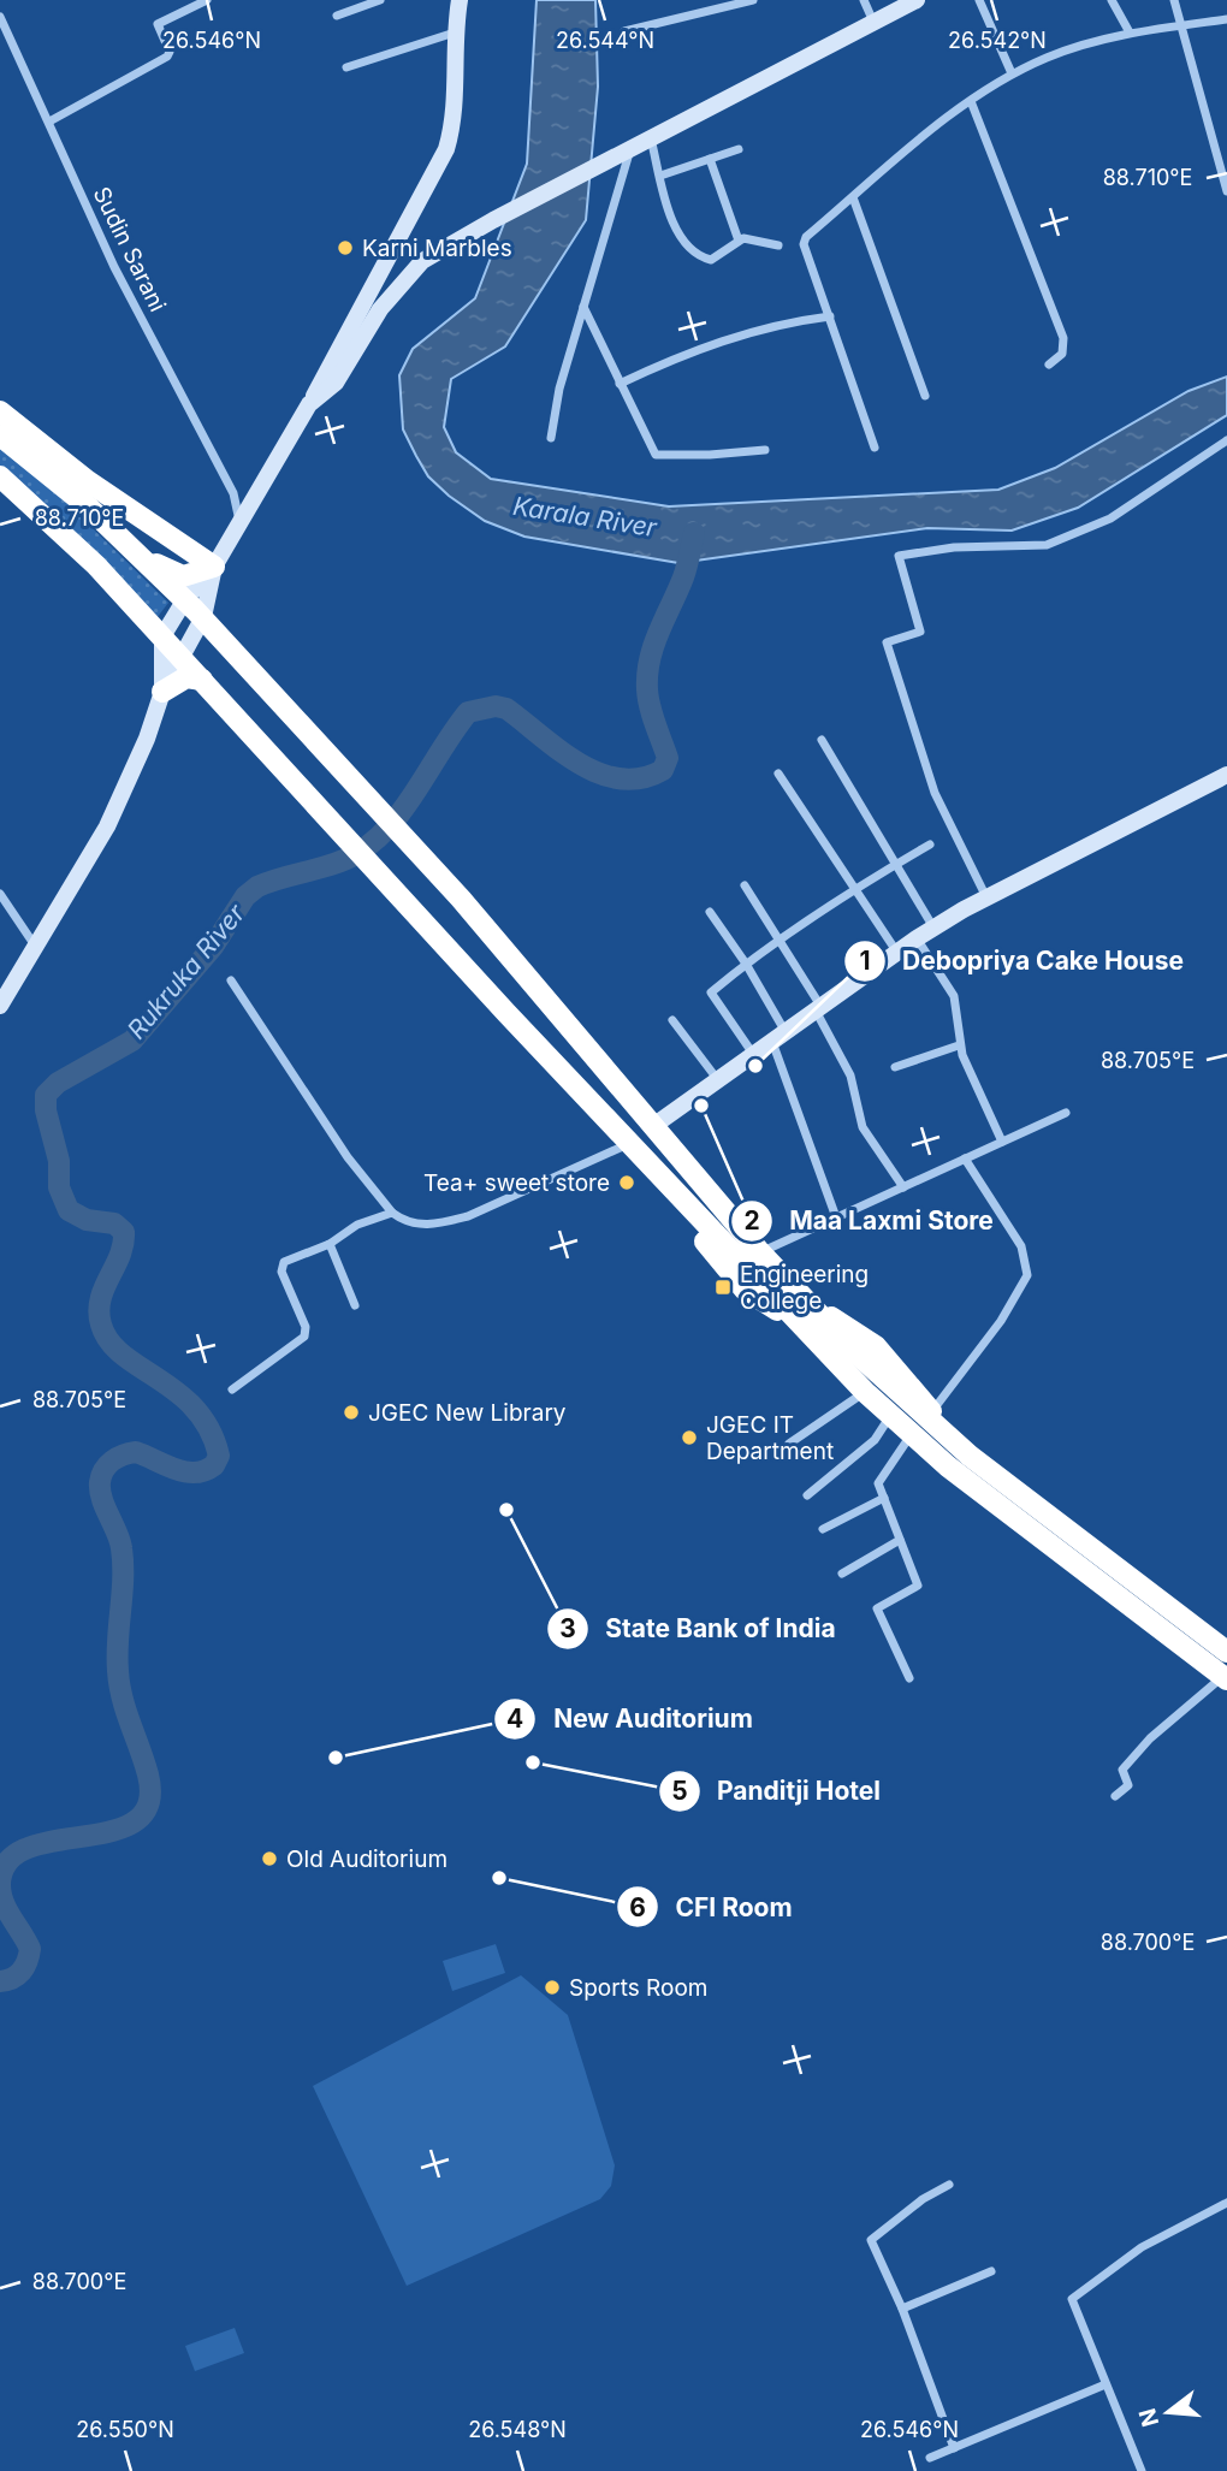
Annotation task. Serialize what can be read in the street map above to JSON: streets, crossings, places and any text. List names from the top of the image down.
{
  "streets": {
    "street": ["Sudin Sarani"]
  },
  "water": ["Karala River", "Rukruka River"],
  "places": {
    "other": [
      "Karni Marbles",
      "Debopriya Cake House",
      "Maa Laxmi Store",
      "Tea+ sweet store",
      "JGEC New Library",
      "JGEC IT Department",
      "State Bank of India",
      "New Auditorium",
      "Panditji Hotel",
      "Old Auditorium",
      "CFI Room",
      "Sports Room"
    ],
    "transit": ["Engineering College"]
  },
  "north": "left",
  "coordinates": [
    "26.546°N",
    "26.544°N",
    "26.542°N",
    "88.710°E",
    "88.705°E",
    "88.700°E",
    "26.550°N",
    "26.548°N"
  ]
}
